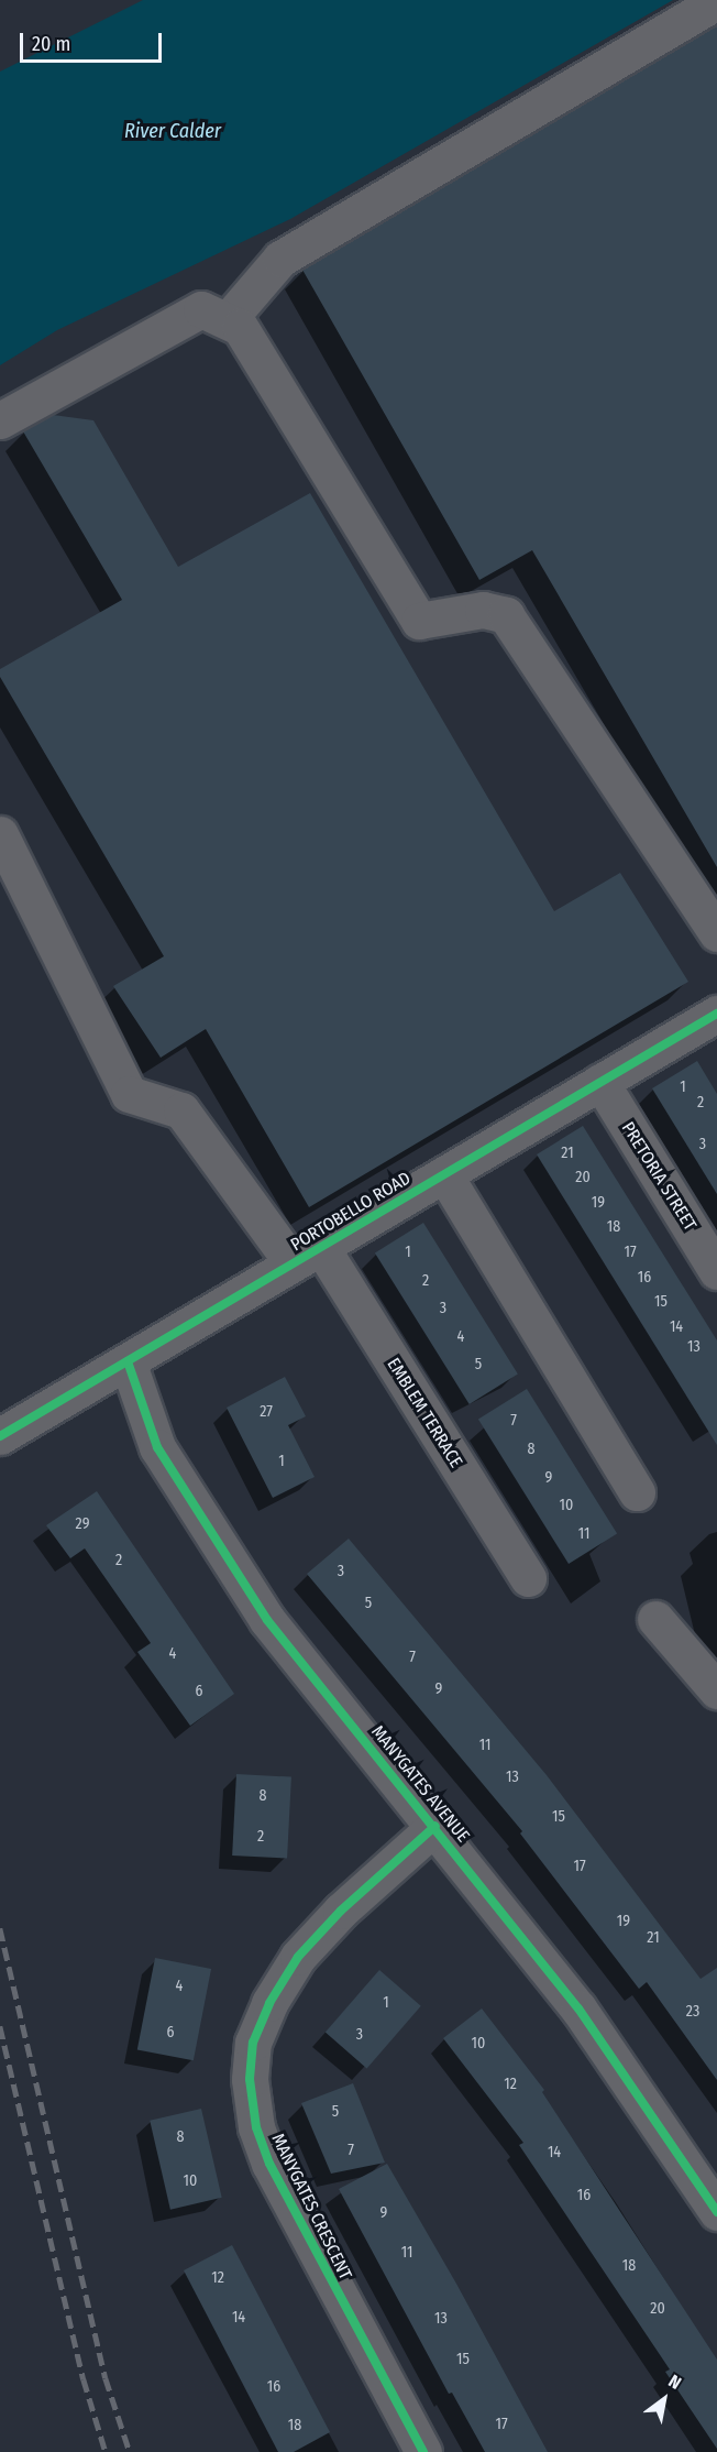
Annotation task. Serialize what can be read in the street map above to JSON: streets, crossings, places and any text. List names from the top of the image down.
{
  "streets": {
    "street": [
      "PRETORIA STREET",
      "PORTOBELLO ROAD",
      "EMBLEM TERRACE",
      "MANYGATES AVENUE",
      "MANYGATES CRESCENT"
    ]
  },
  "crossings": [
    ["PRETORIA STREET", "PORTOBELLO ROAD"],
    ["PORTOBELLO ROAD", "EMBLEM TERRACE"],
    ["PORTOBELLO ROAD", "MANYGATES AVENUE"],
    ["MANYGATES AVENUE", "MANYGATES CRESCENT"]
  ],
  "water": ["River Calder"],
  "house_numbers": [
    "1",
    "2",
    "3",
    "21",
    "20",
    "19",
    "18",
    "1",
    "17",
    "16",
    "2",
    "15",
    "3",
    "14",
    "4",
    "13",
    "5",
    "27",
    "7",
    "8",
    "1",
    "9",
    "10",
    "29",
    "11",
    "2",
    "3",
    "5",
    "4",
    "7",
    "9",
    "6",
    "11",
    "13",
    "8",
    "15",
    "2",
    "17",
    "19",
    "21",
    "4",
    "1",
    "23",
    "6",
    "3",
    "10",
    "12",
    "5",
    "8",
    "7",
    "14",
    "10",
    "16",
    "9",
    "11",
    "18",
    "12",
    "20",
    "14",
    "13",
    "15",
    "16",
    "17",
    "18"
  ],
  "scale_bar": "20 m",
  "north": "top right"
}
